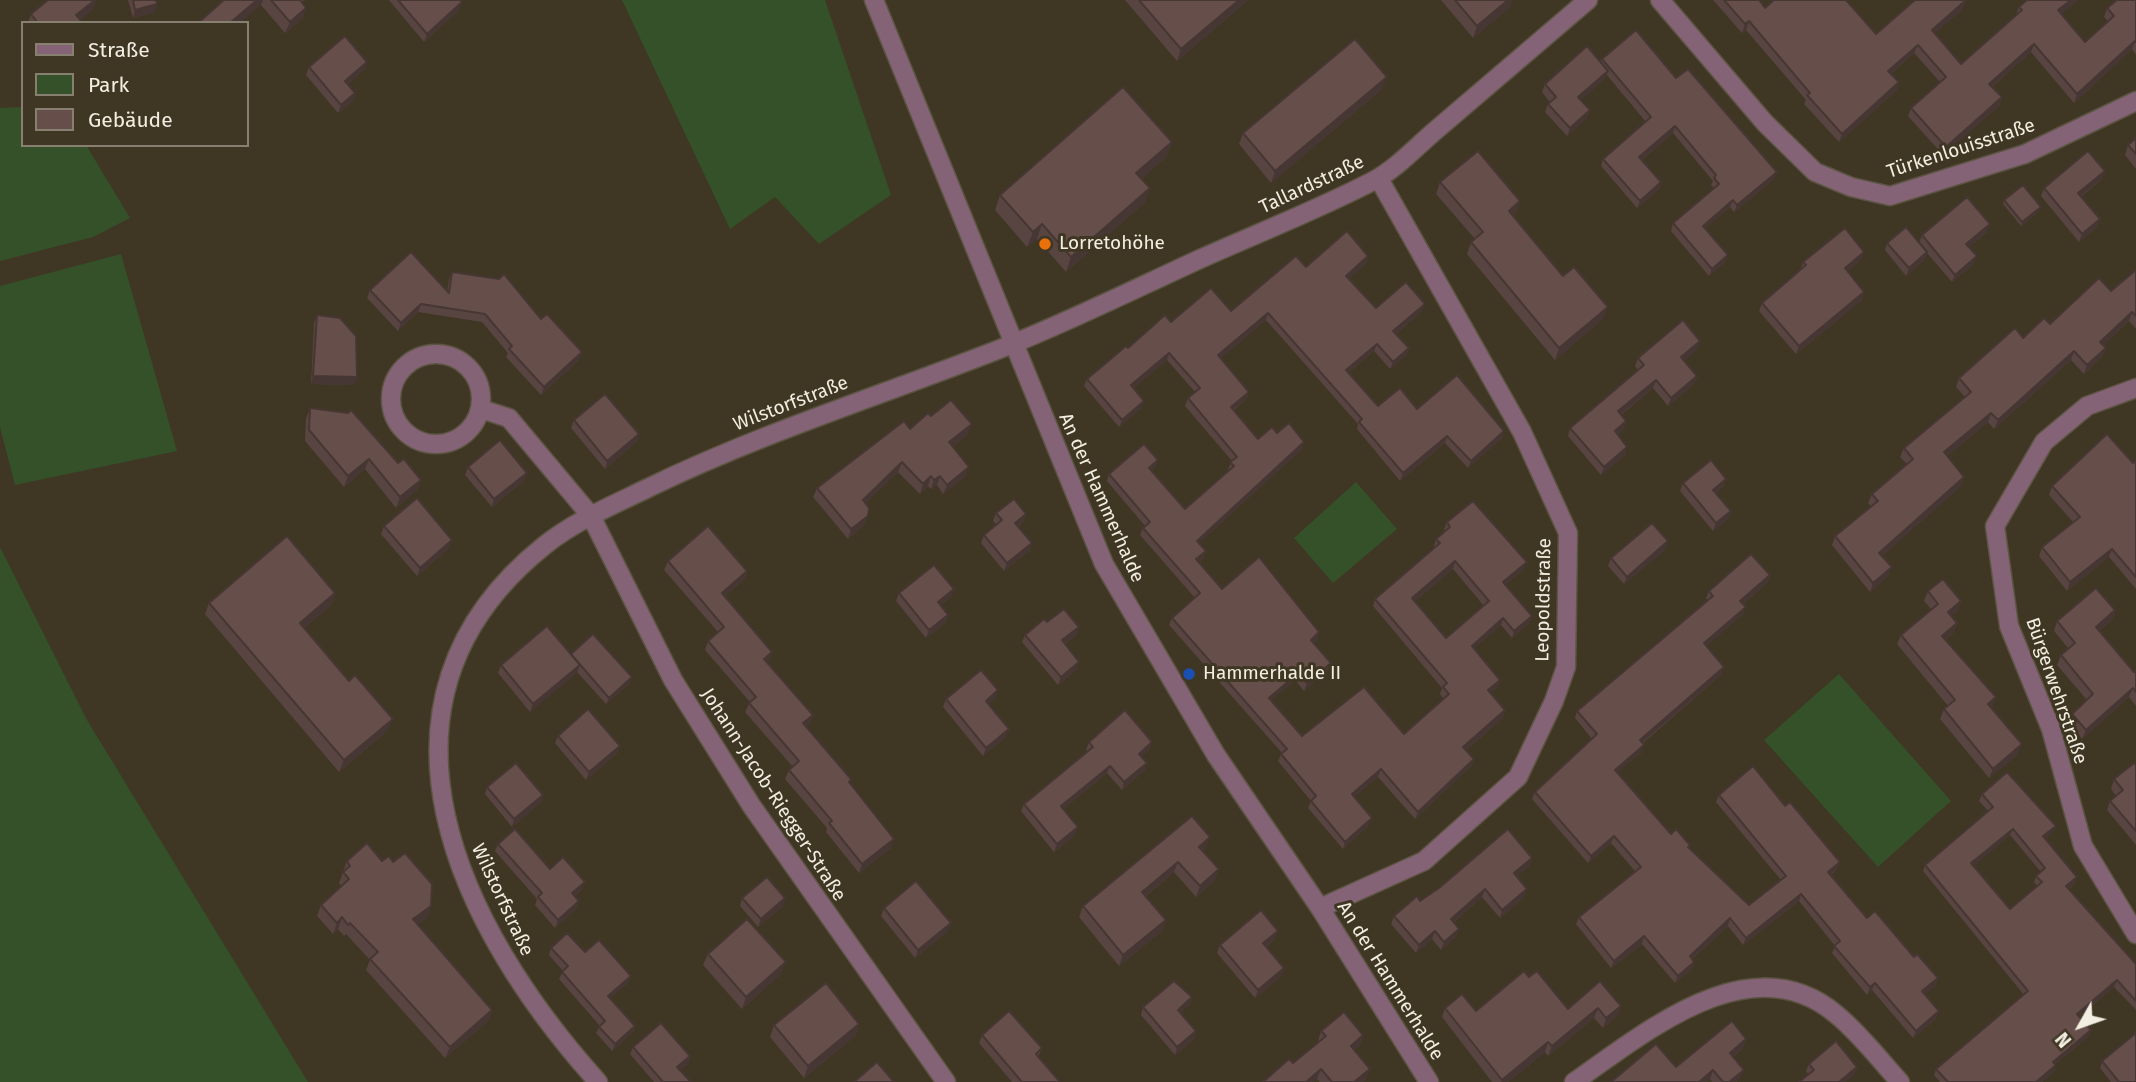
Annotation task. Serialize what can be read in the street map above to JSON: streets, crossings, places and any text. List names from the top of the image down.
{
  "streets": {
    "street": [
      "Türkenlouisstraße",
      "Tallardstraße",
      "Wilstorfstraße",
      "An der Hammerhalde",
      "Leopoldstraße",
      "Bürgerwehrstraße",
      "Johann-Jacob-Riegger-Straße"
    ]
  },
  "crossings": [
    ["Tallardstraße", "Wilstorfstraße"],
    ["Tallardstraße", "An der Hammerhalde"],
    ["Tallardstraße", "Leopoldstraße"],
    ["Wilstorfstraße", "An der Hammerhalde"],
    ["Wilstorfstraße", "Johann-Jacob-Riegger-Straße"],
    ["An der Hammerhalde", "Leopoldstraße"]
  ],
  "places": ["Lorretohöhe", "Hammerhalde II"],
  "legend": ["Straße", "Park", "Gebäude"],
  "north": "bottom left"
}
